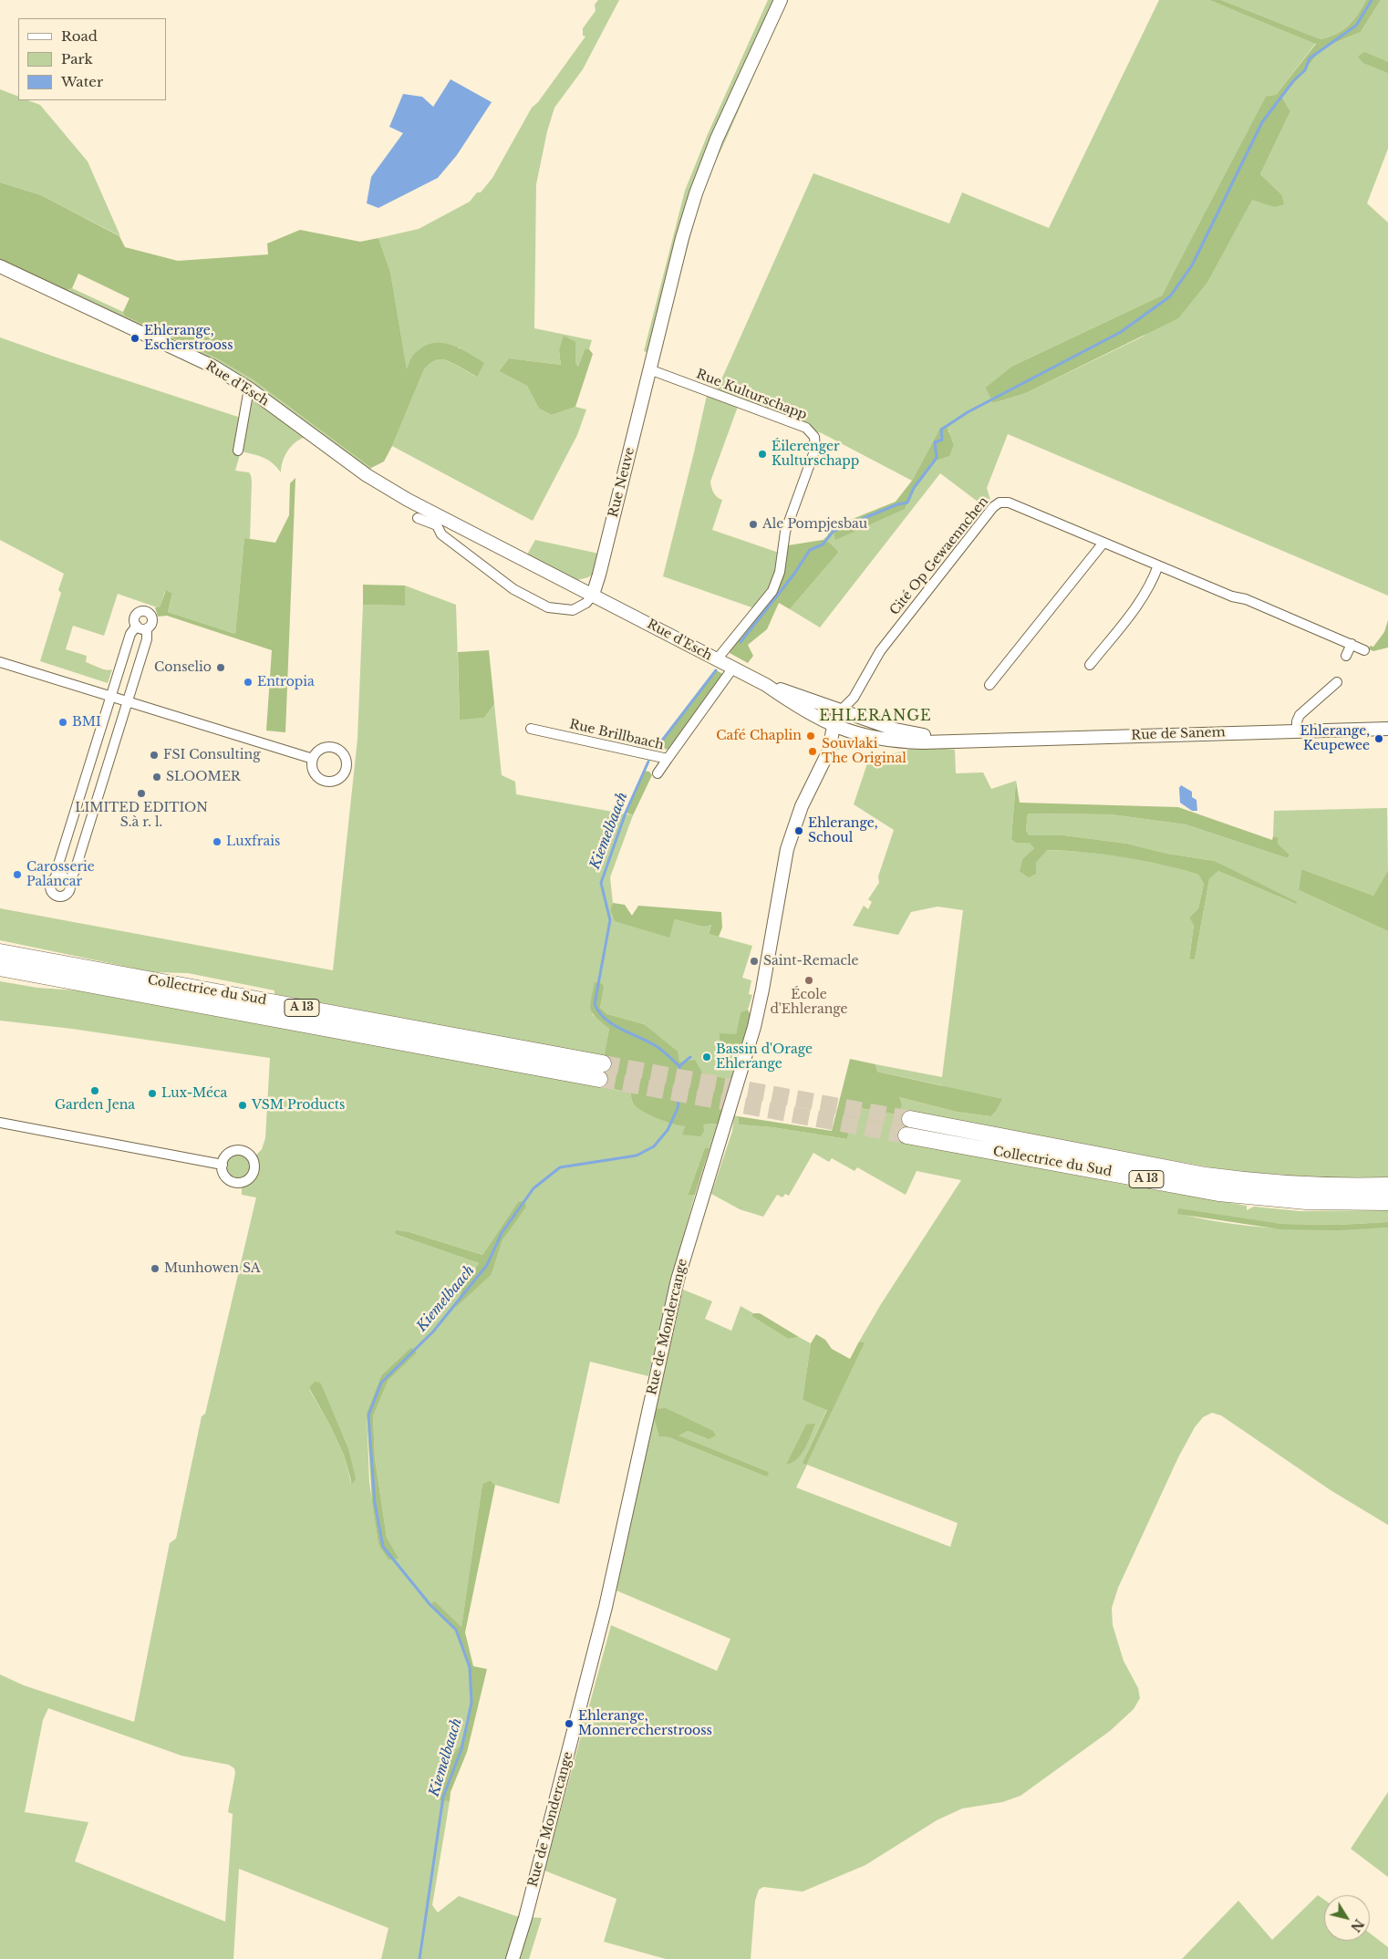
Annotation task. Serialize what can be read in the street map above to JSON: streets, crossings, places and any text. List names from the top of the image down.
{
  "streets": {
    "highway": ["Collectrice du Sud", "A 13"],
    "main road": [
      "Rue d'Esch",
      "Rue Neuve",
      "Rue de Sanem",
      "Rue de Mondercange"
    ],
    "street": ["Rue Kulturschapp", "Cité Op Gewaennchen", "Rue Brillbaach"]
  },
  "crossings": [
    ["Rue d'Esch", "Rue Kulturschapp"],
    ["Rue d'Esch", "Rue Neuve"],
    ["Rue d'Esch", "Cité Op Gewaennchen"],
    ["Rue d'Esch", "Rue de Sanem"],
    ["Rue d'Esch", "Rue Brillbaach"],
    ["Rue d'Esch", "Rue de Mondercange"],
    ["Rue Kulturschapp", "Rue Neuve"],
    ["Cité Op Gewaennchen", "Rue de Sanem"],
    ["Cité Op Gewaennchen", "Rue de Mondercange"],
    ["Rue de Sanem", "Rue de Mondercange"]
  ],
  "districts": ["EHLERANGE"],
  "water": ["Kiemelbaach"],
  "places": [
    "Ehlerange, Escherstrooss",
    "Éilerenger Kulturschapp",
    "Ale Pompjesbau",
    "Conselio",
    "Entropia",
    "BMI",
    "Café Chaplin",
    "Ehlerange, Keupewee",
    "Souvlaki The Original",
    "FSI Consulting",
    "SLOOMER",
    "LIMITED EDITION S.à r. l.",
    "Ehlerange, Schoul",
    "Luxfrais",
    "Carosserie Palancar",
    "Saint-Remacle",
    "École d'Ehlerange",
    "Bassin d'Orage Ehlerange",
    "Garden Jena",
    "Lux-Méca",
    "VSM Products",
    "Munhowen SA",
    "Ehlerange, Monnerecherstrooss"
  ],
  "legend": ["Road", "Park", "Water"],
  "north": "bottom right"
}
